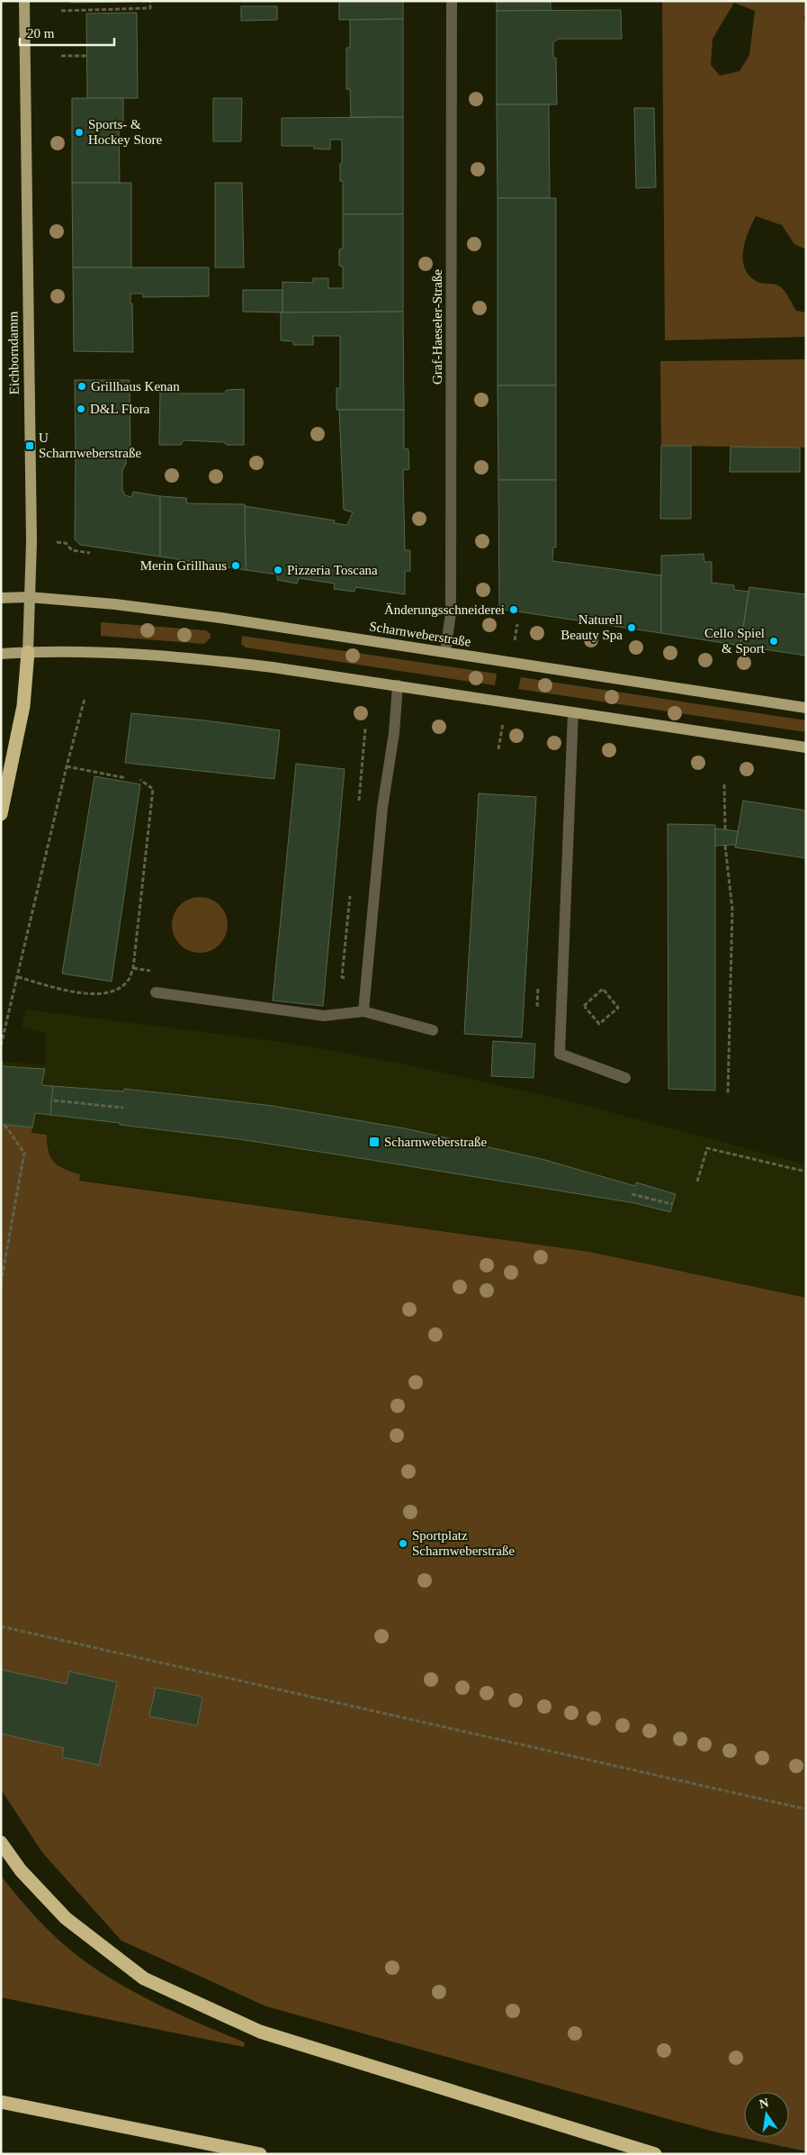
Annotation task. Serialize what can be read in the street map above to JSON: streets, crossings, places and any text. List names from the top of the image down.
{
  "streets": {
    "main road": ["Eichborndamm", "Scharnweberstraße"],
    "street": ["Graf-Haeseler-Straße"]
  },
  "crossings": [
    ["Graf-Haeseler-Straße", "Scharnweberstraße"],
    ["Eichborndamm", "Scharnweberstraße"]
  ],
  "places": {
    "other": [
      "Sports- & Hockey Store",
      "Grillhaus Kenan",
      "D&L Flora",
      "Merin Grillhaus",
      "Pizzeria Toscana",
      "Änderungsschneiderei",
      "Naturell Beauty Spa",
      "Cello Spiel & Sport",
      "Sportplatz Scharnweberstraße"
    ],
    "transit": ["U Scharnweberstraße", "Scharnweberstraße"]
  },
  "scale_bar": "20 m",
  "north": "top"
}
